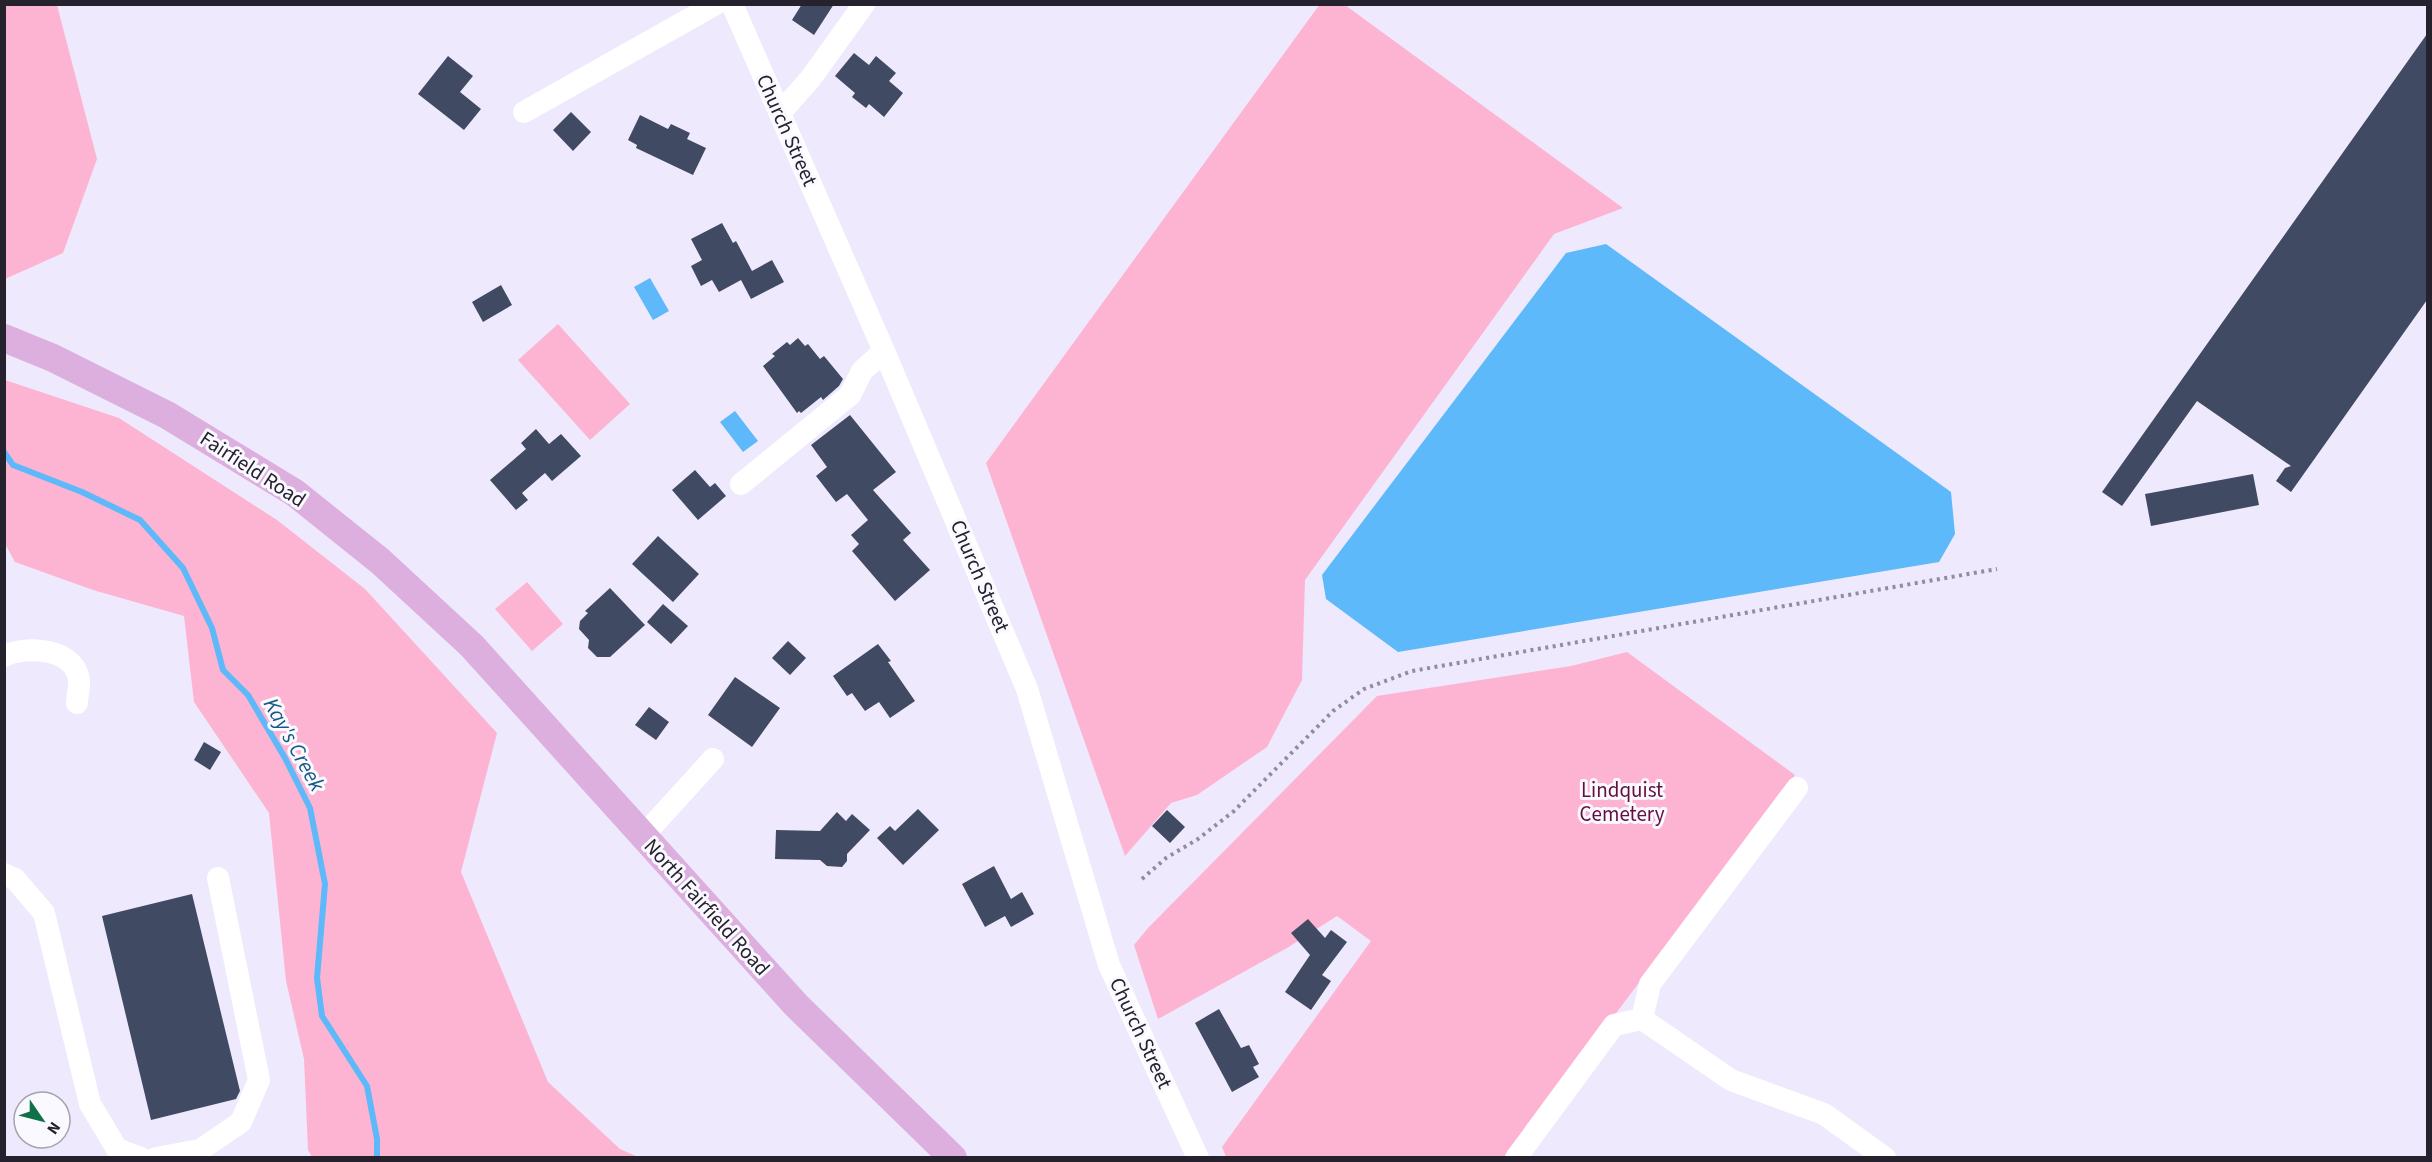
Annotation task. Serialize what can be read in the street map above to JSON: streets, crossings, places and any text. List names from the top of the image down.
{
  "streets": {
    "main road": ["Fairfield Road", "North Fairfield Road"],
    "street": ["Church Street"]
  },
  "crossings": [
    ["Fairfield Road", "North Fairfield Road"]
  ],
  "water": ["Kay's Creek"],
  "parks": ["Lindquist Cemetery"],
  "north": "bottom right"
}
